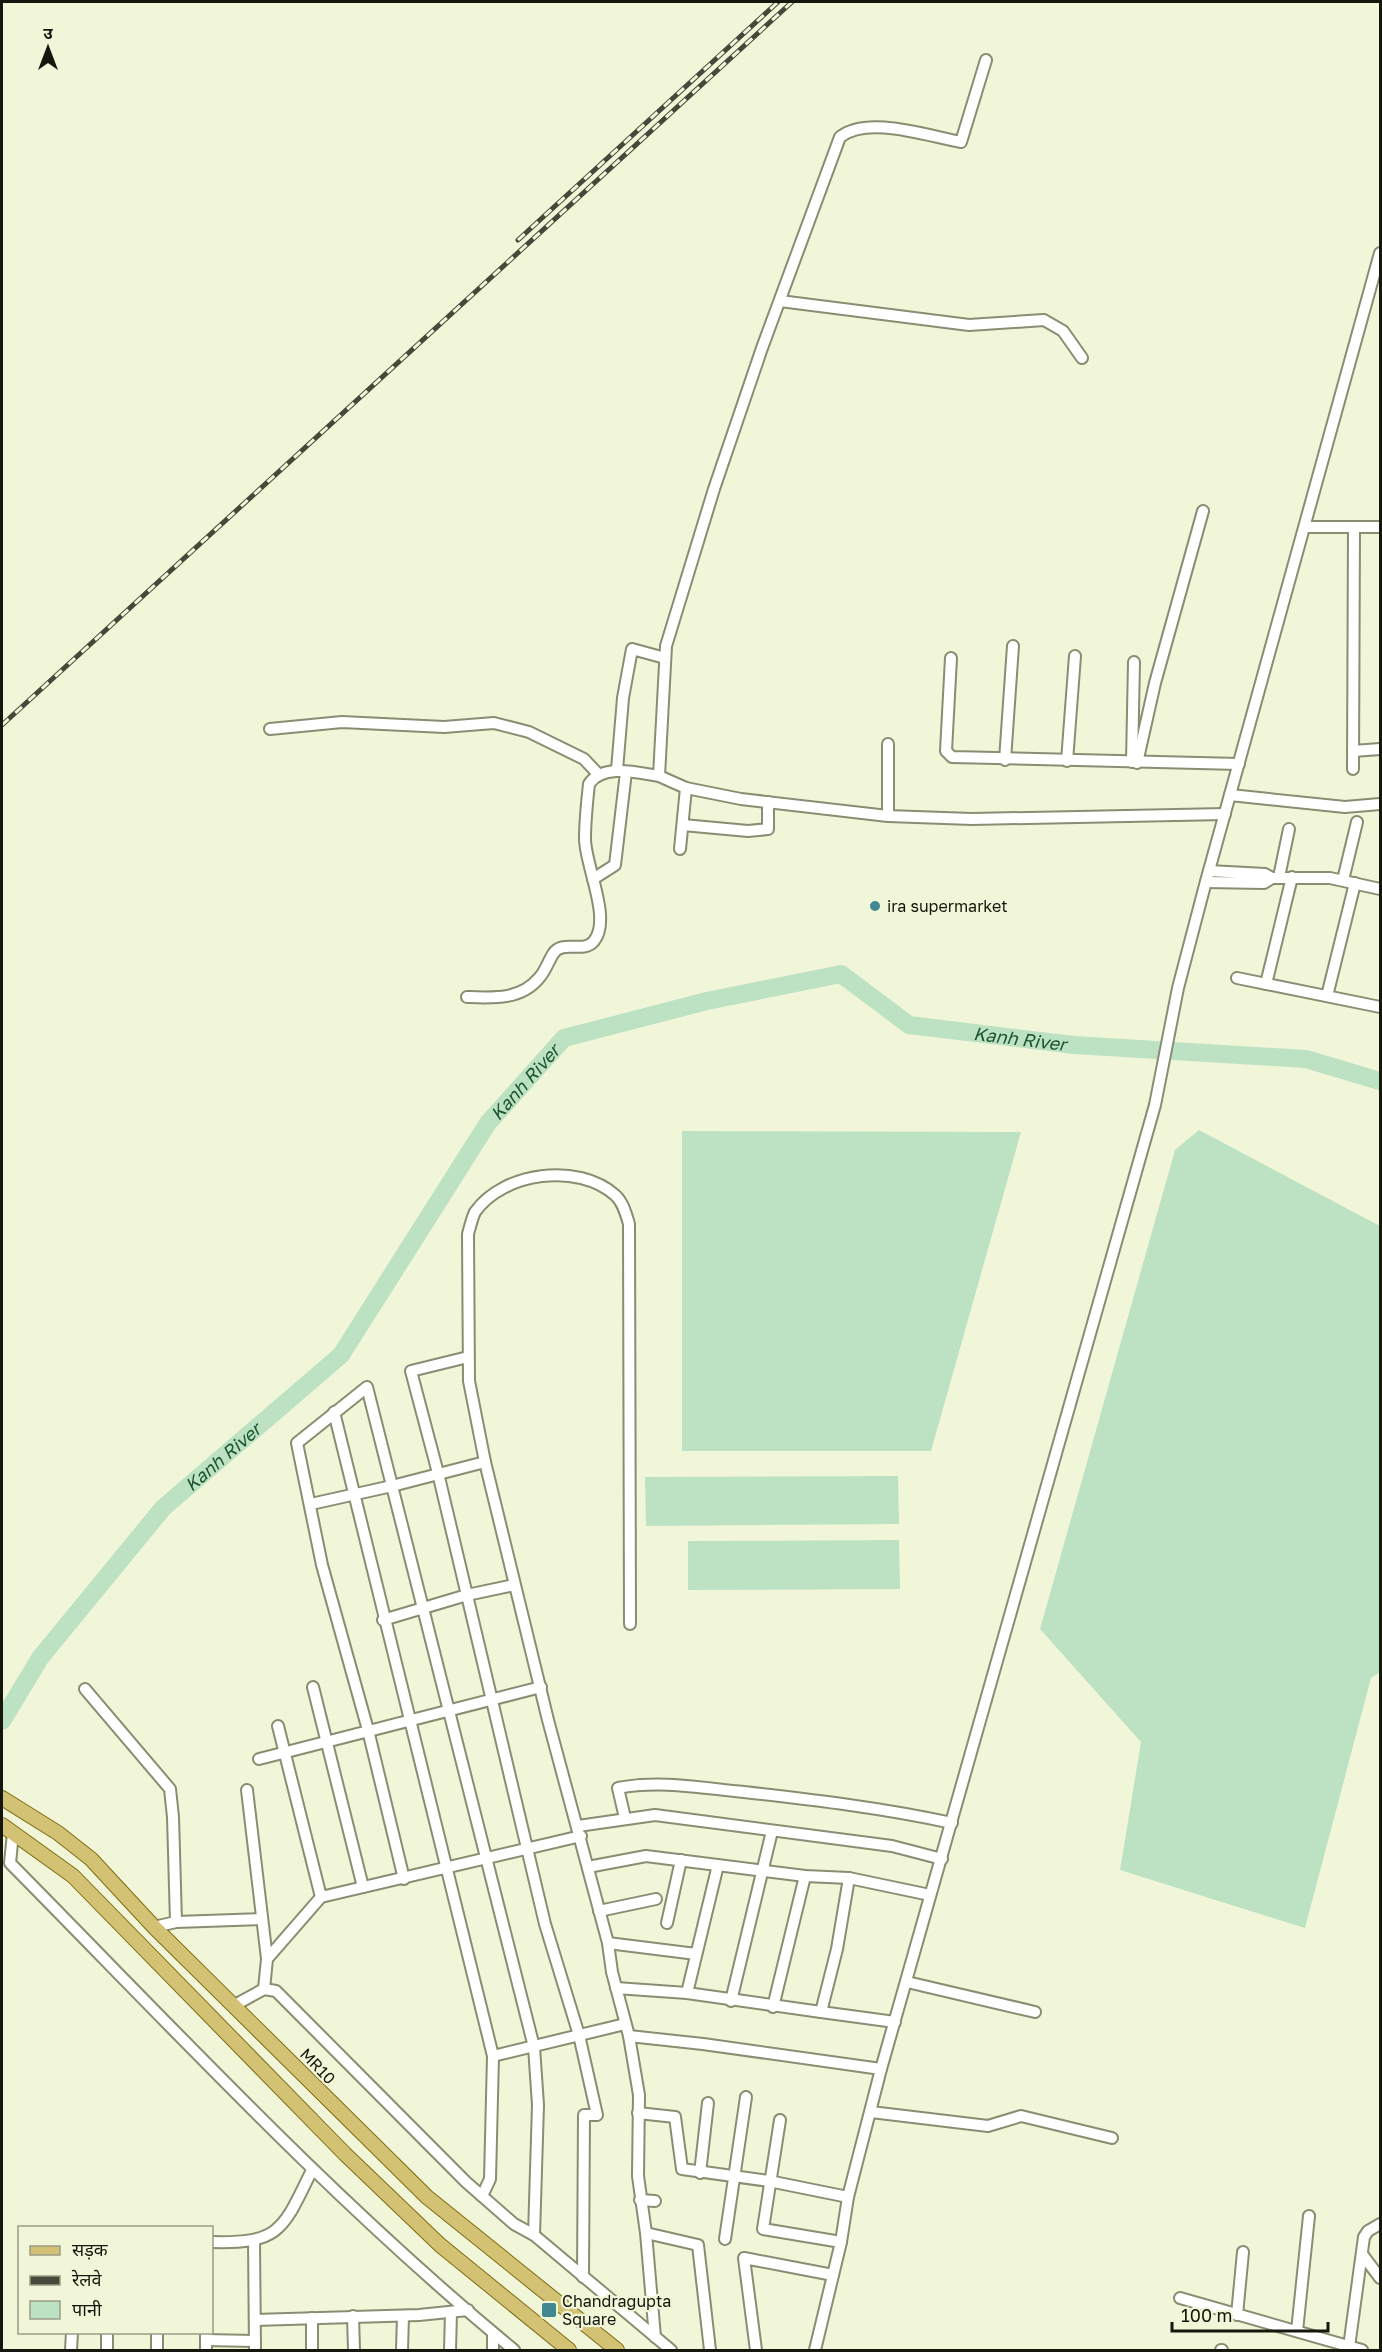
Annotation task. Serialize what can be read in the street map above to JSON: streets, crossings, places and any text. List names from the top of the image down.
{
  "streets": {
    "main road": ["MR10"]
  },
  "water": ["Kanh River"],
  "places": {
    "other": ["ira supermarket"],
    "transit": ["Chandragupta Square"]
  },
  "legend": ["सड़क", "रेलवे", "पानी"],
  "scale_bar": "100 m",
  "north": "top"
}
